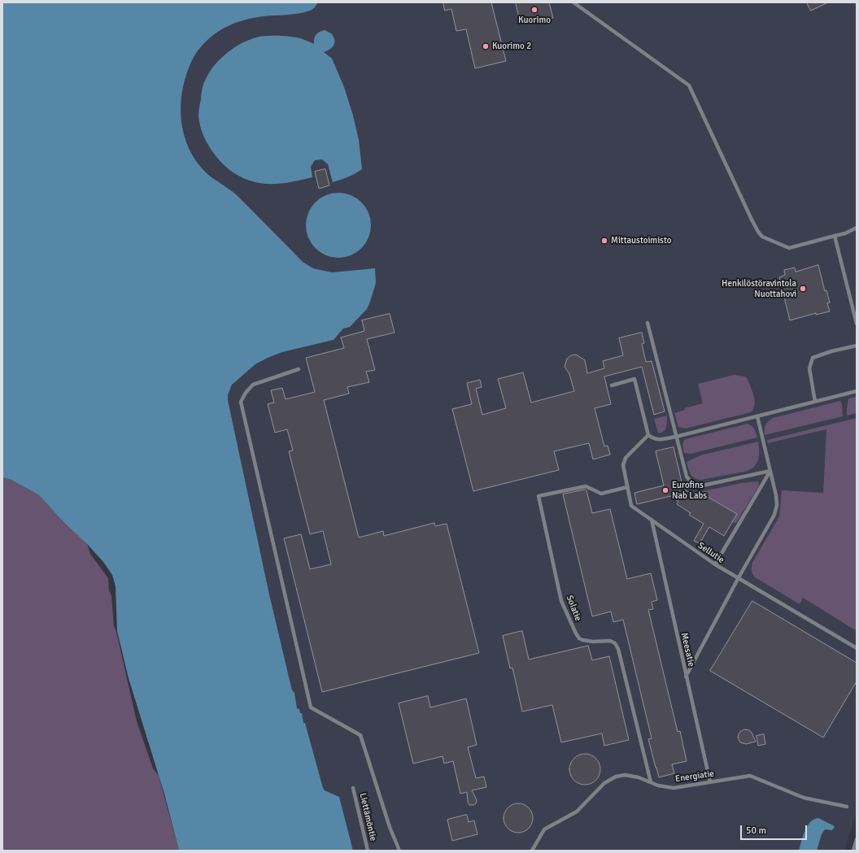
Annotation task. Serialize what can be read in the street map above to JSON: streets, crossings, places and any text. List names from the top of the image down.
{
  "streets": {
    "lane": [
      "Sellutie",
      "Solatie",
      "Meesatie",
      "Energiatie",
      "Liettämöntie"
    ]
  },
  "crossings": [
    ["Sellutie", "Solatie"],
    ["Sellutie", "Meesatie"],
    ["Solatie", "Energiatie"],
    ["Meesatie", "Energiatie"]
  ],
  "places": [
    "Kuorimo",
    "Kuorimo 2",
    "Mittaustoimisto",
    "Henkilöstöravintola Nuottahovi",
    "Eurofins Nab Labs"
  ],
  "scale_bar": "50 m"
}
